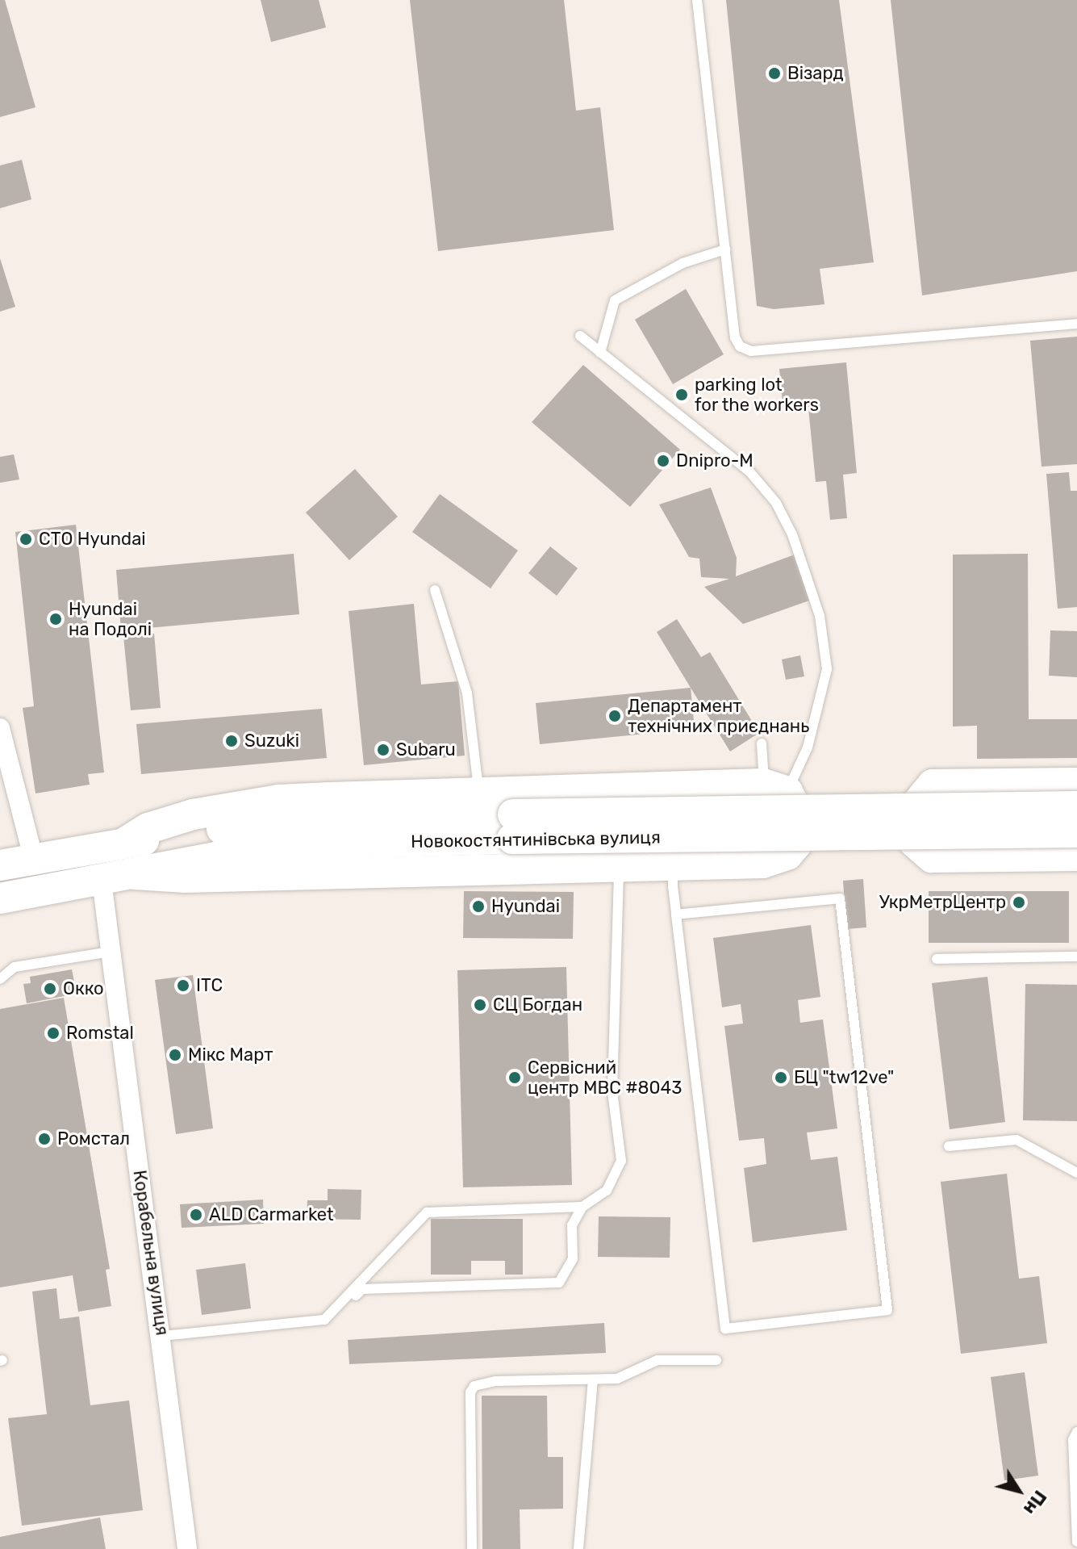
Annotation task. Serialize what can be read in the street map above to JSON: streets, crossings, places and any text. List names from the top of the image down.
{
  "streets": {
    "main road": ["Новокостянтинівська вулиця"],
    "street": ["Корабельна вулиця"]
  },
  "crossings": [
    ["Новокостянтинівська вулиця", "Корабельна вулиця"]
  ],
  "places": [
    "Візард",
    "parking lot for the workers",
    "Dnipro-M",
    "СТО Hyundai",
    "Hyundai на Подолі",
    "Департамент технічних приєднань",
    "Suzuki",
    "Subaru",
    "УкрМетрЦентр",
    "Hyundai",
    "ITC",
    "Окко",
    "СЦ Богдан",
    "Romstal",
    "Мікс Март",
    "Сервісний центр МВС #8043",
    "БЦ \"tw12ve\"",
    "Ромстал",
    "ALD Carmarket"
  ],
  "north": "bottom right"
}
